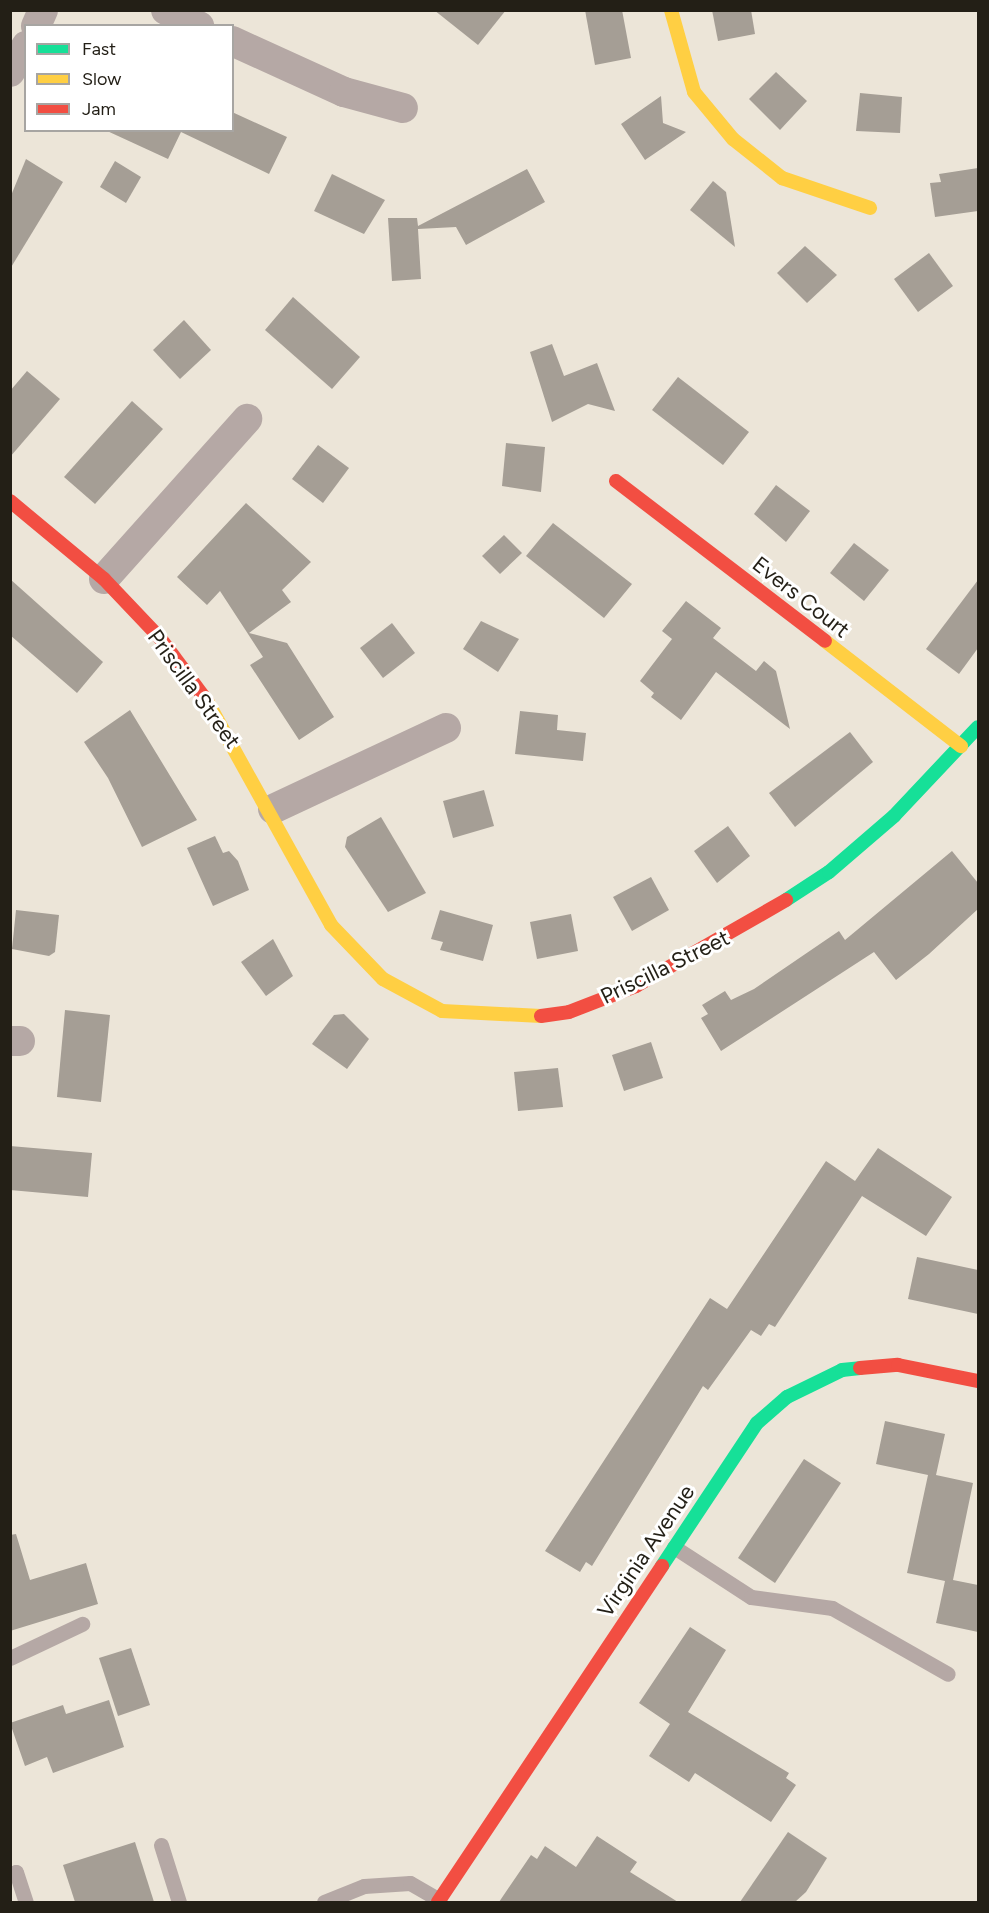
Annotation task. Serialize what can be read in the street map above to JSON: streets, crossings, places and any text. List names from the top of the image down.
{
  "streets": {
    "street": ["Evers Court", "Priscilla Street", "Virginia Avenue"]
  },
  "crossings": [
    ["Evers Court", "Priscilla Street"]
  ],
  "legend": ["Fast", "Slow", "Jam"]
}
